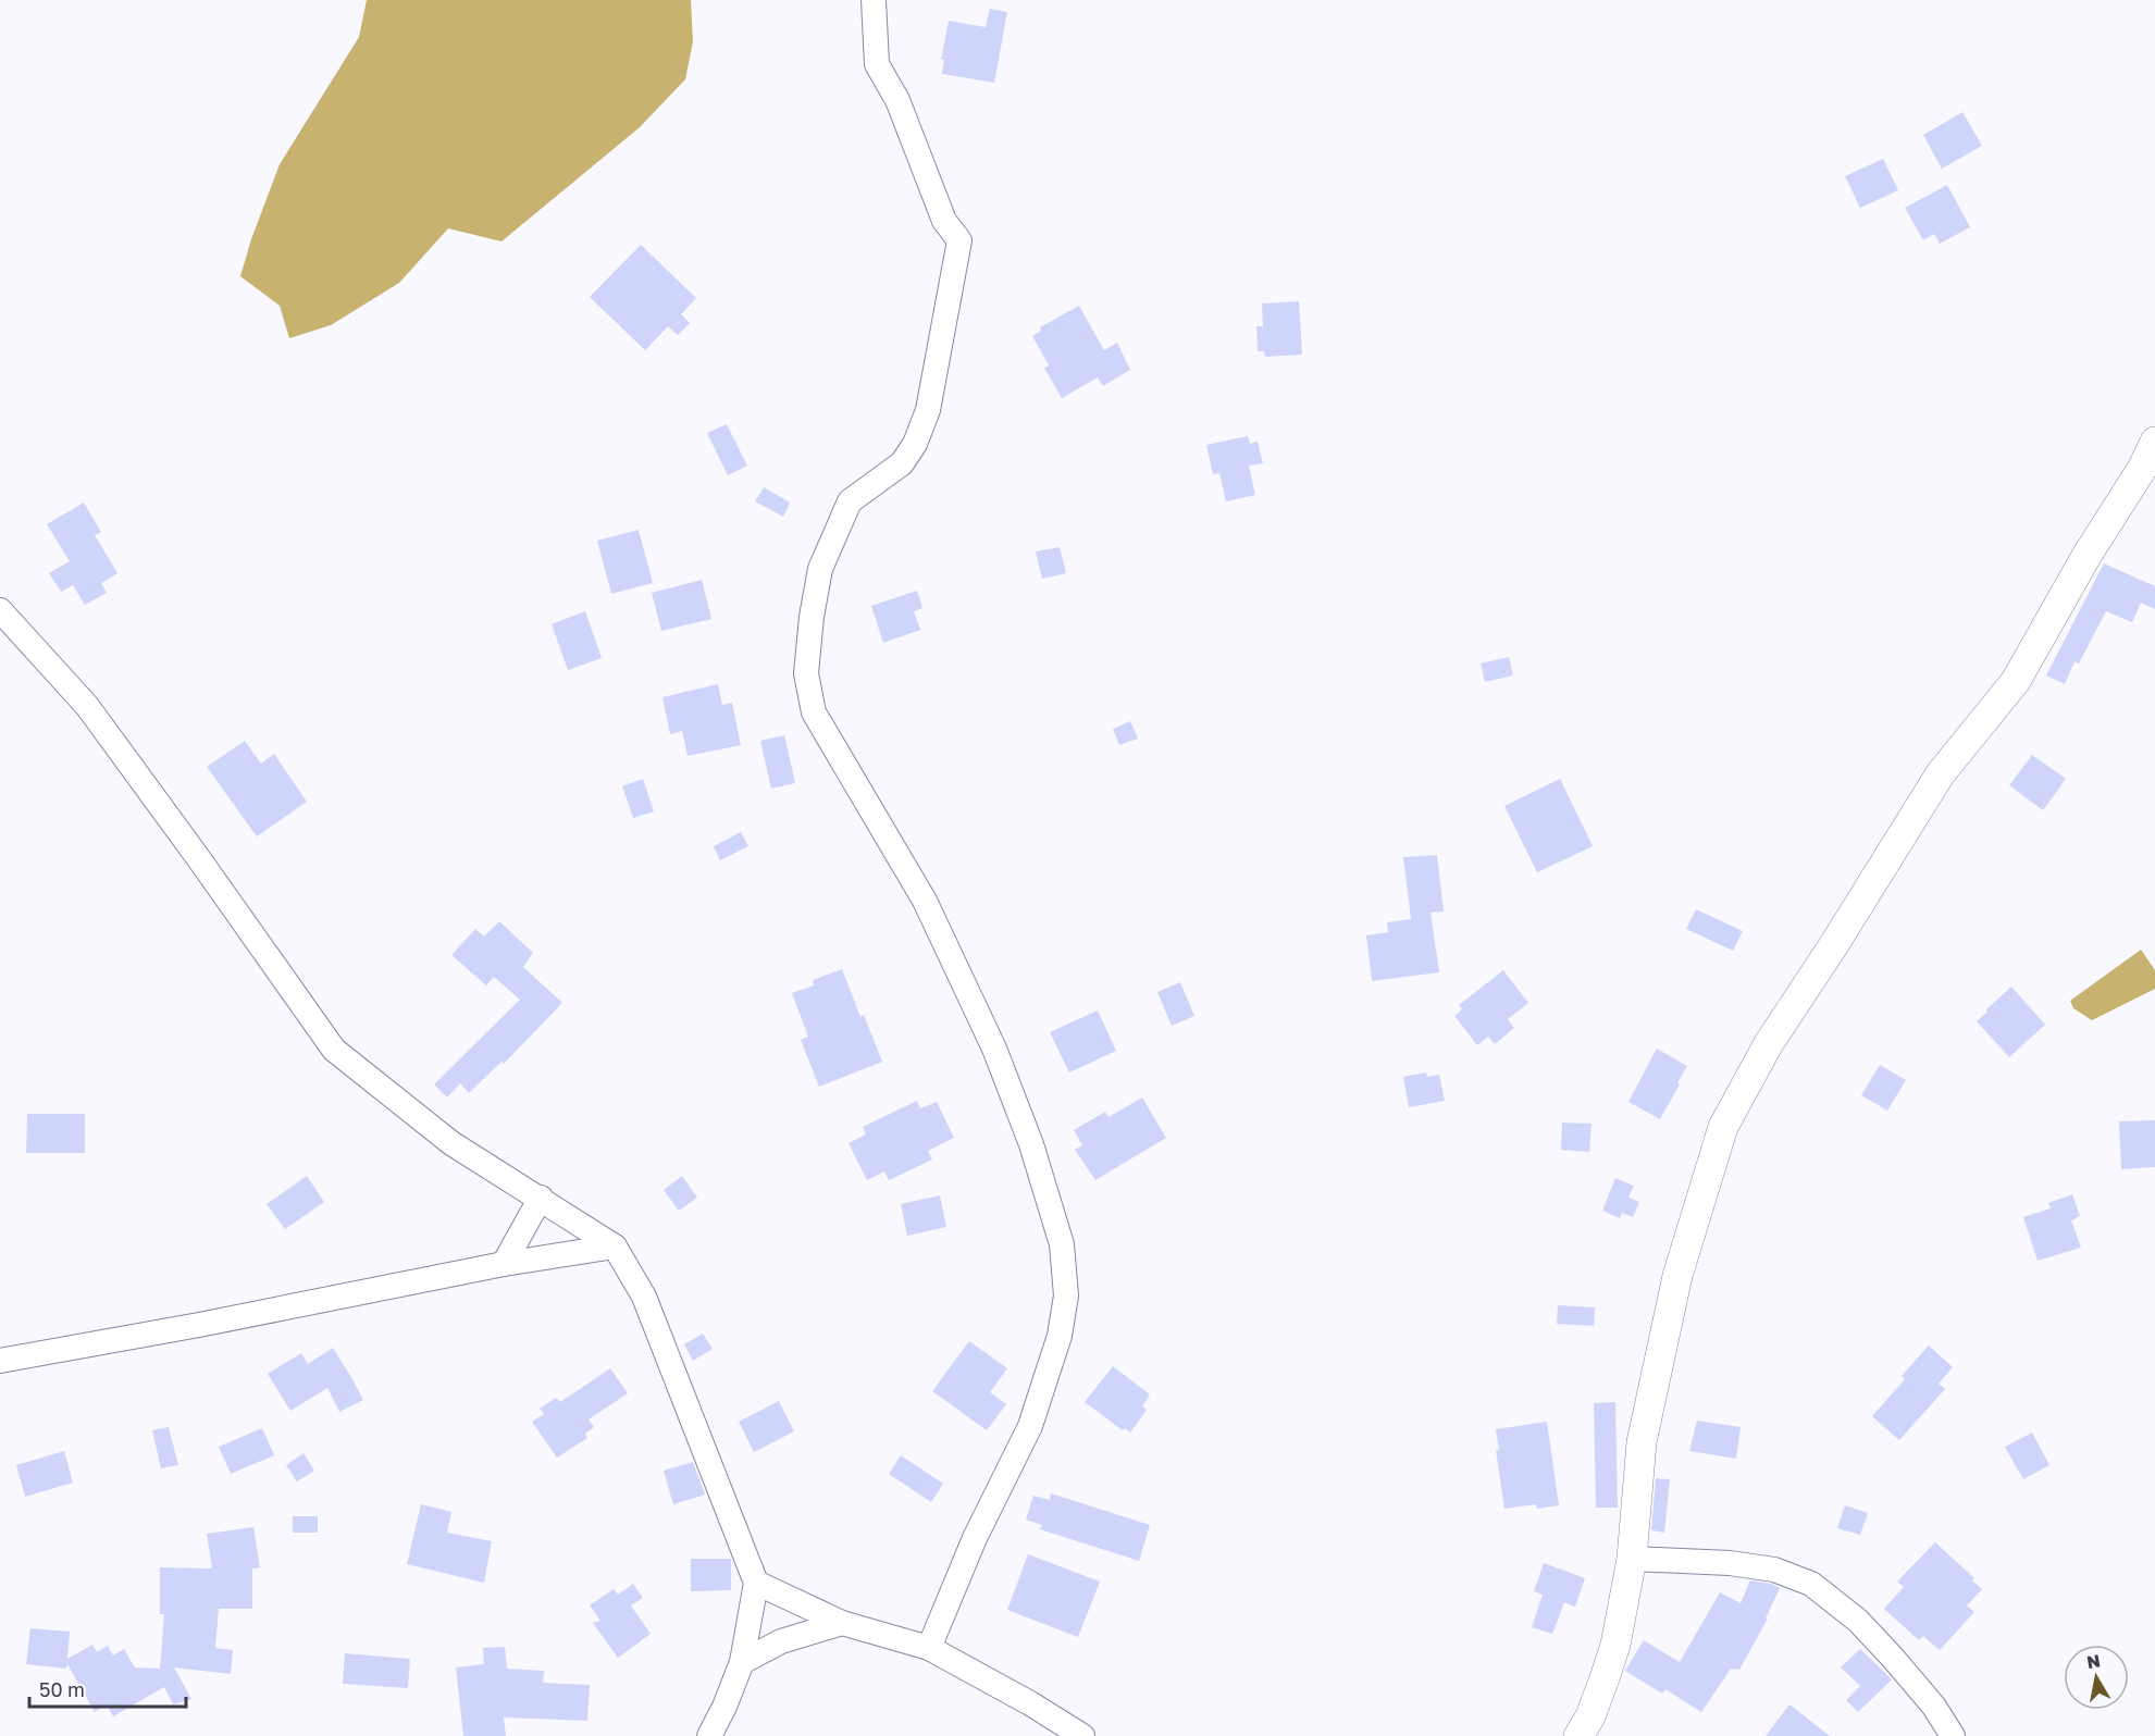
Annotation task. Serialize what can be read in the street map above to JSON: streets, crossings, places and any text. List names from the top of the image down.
{
  "scale_bar": "50 m",
  "north": "top"
}
